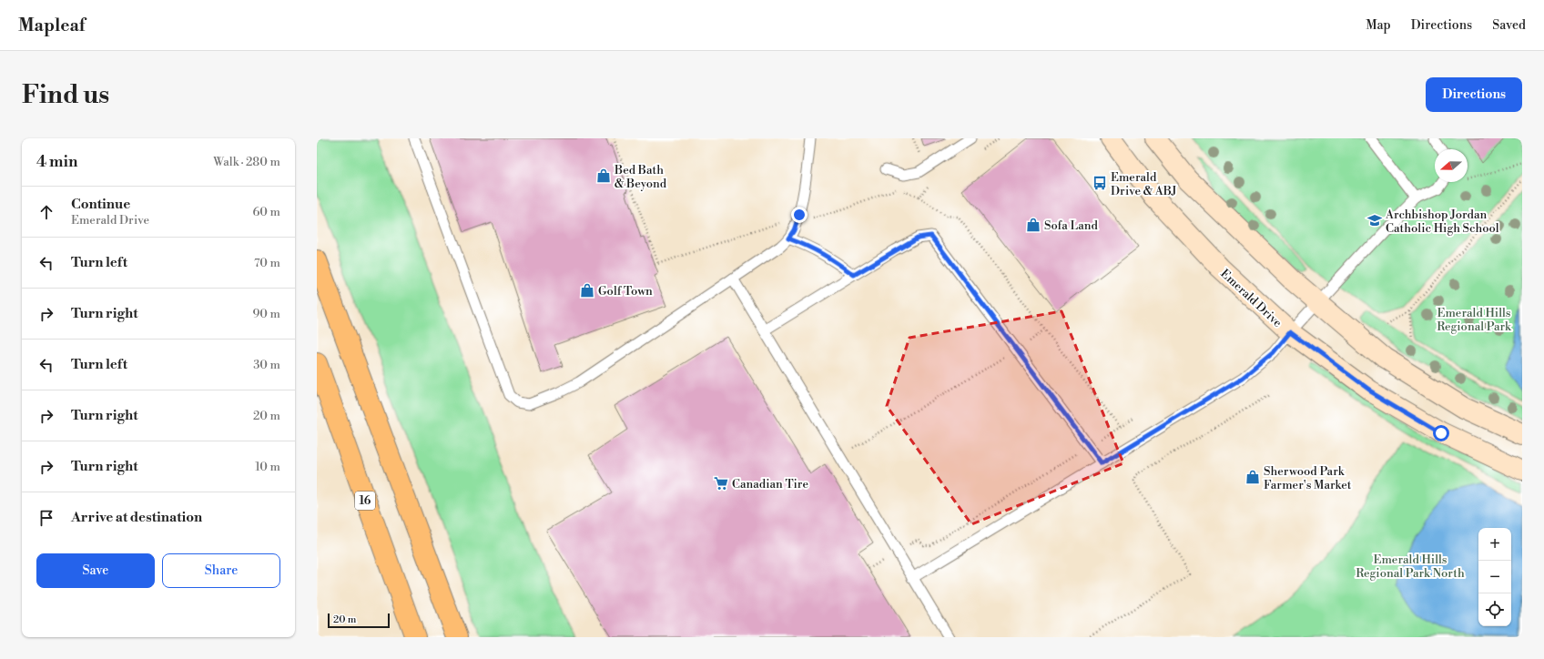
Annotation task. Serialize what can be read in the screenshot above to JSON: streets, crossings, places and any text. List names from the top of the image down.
{
  "streets": {
    "highway": ["16"],
    "street": ["Emerald Drive"]
  },
  "parks": ["Emerald Hills Regional Park", "Emerald Hills Regional Park North"],
  "places": {
    "shop": [
      "Bed Bath & Beyond",
      "Sofa Land",
      "Golf Town",
      "Sherwood Park Farmer's Market"
    ],
    "bus stop": ["Emerald Drive & ABJ"],
    "school or university": ["Archbishop Jordan Catholic High School"],
    "supermarket": ["Canadian Tire"]
  },
  "scale_bar": "20 m",
  "north": "left",
  "page": {
    "header": "Mapleaf",
    "nav": ["Map", "Directions", "Saved"],
    "buttons": [
      "Directions",
      ["Save", "Share"]
    ],
    "title": "Find us",
    "heading": ["4 min", "Walk · 280 m"],
    "list": [
      ["Continue", "Emerald Drive", "60 m"],
      ["Turn left", "70 m"],
      ["Turn right", "90 m"],
      ["Turn left", "30 m"],
      ["Turn right", "20 m"],
      ["Turn right", "10 m"],
      "Arrive at destination"
    ],
    "map_buttons": ["+", "−"],
    "scale": "20 m"
  }
}
